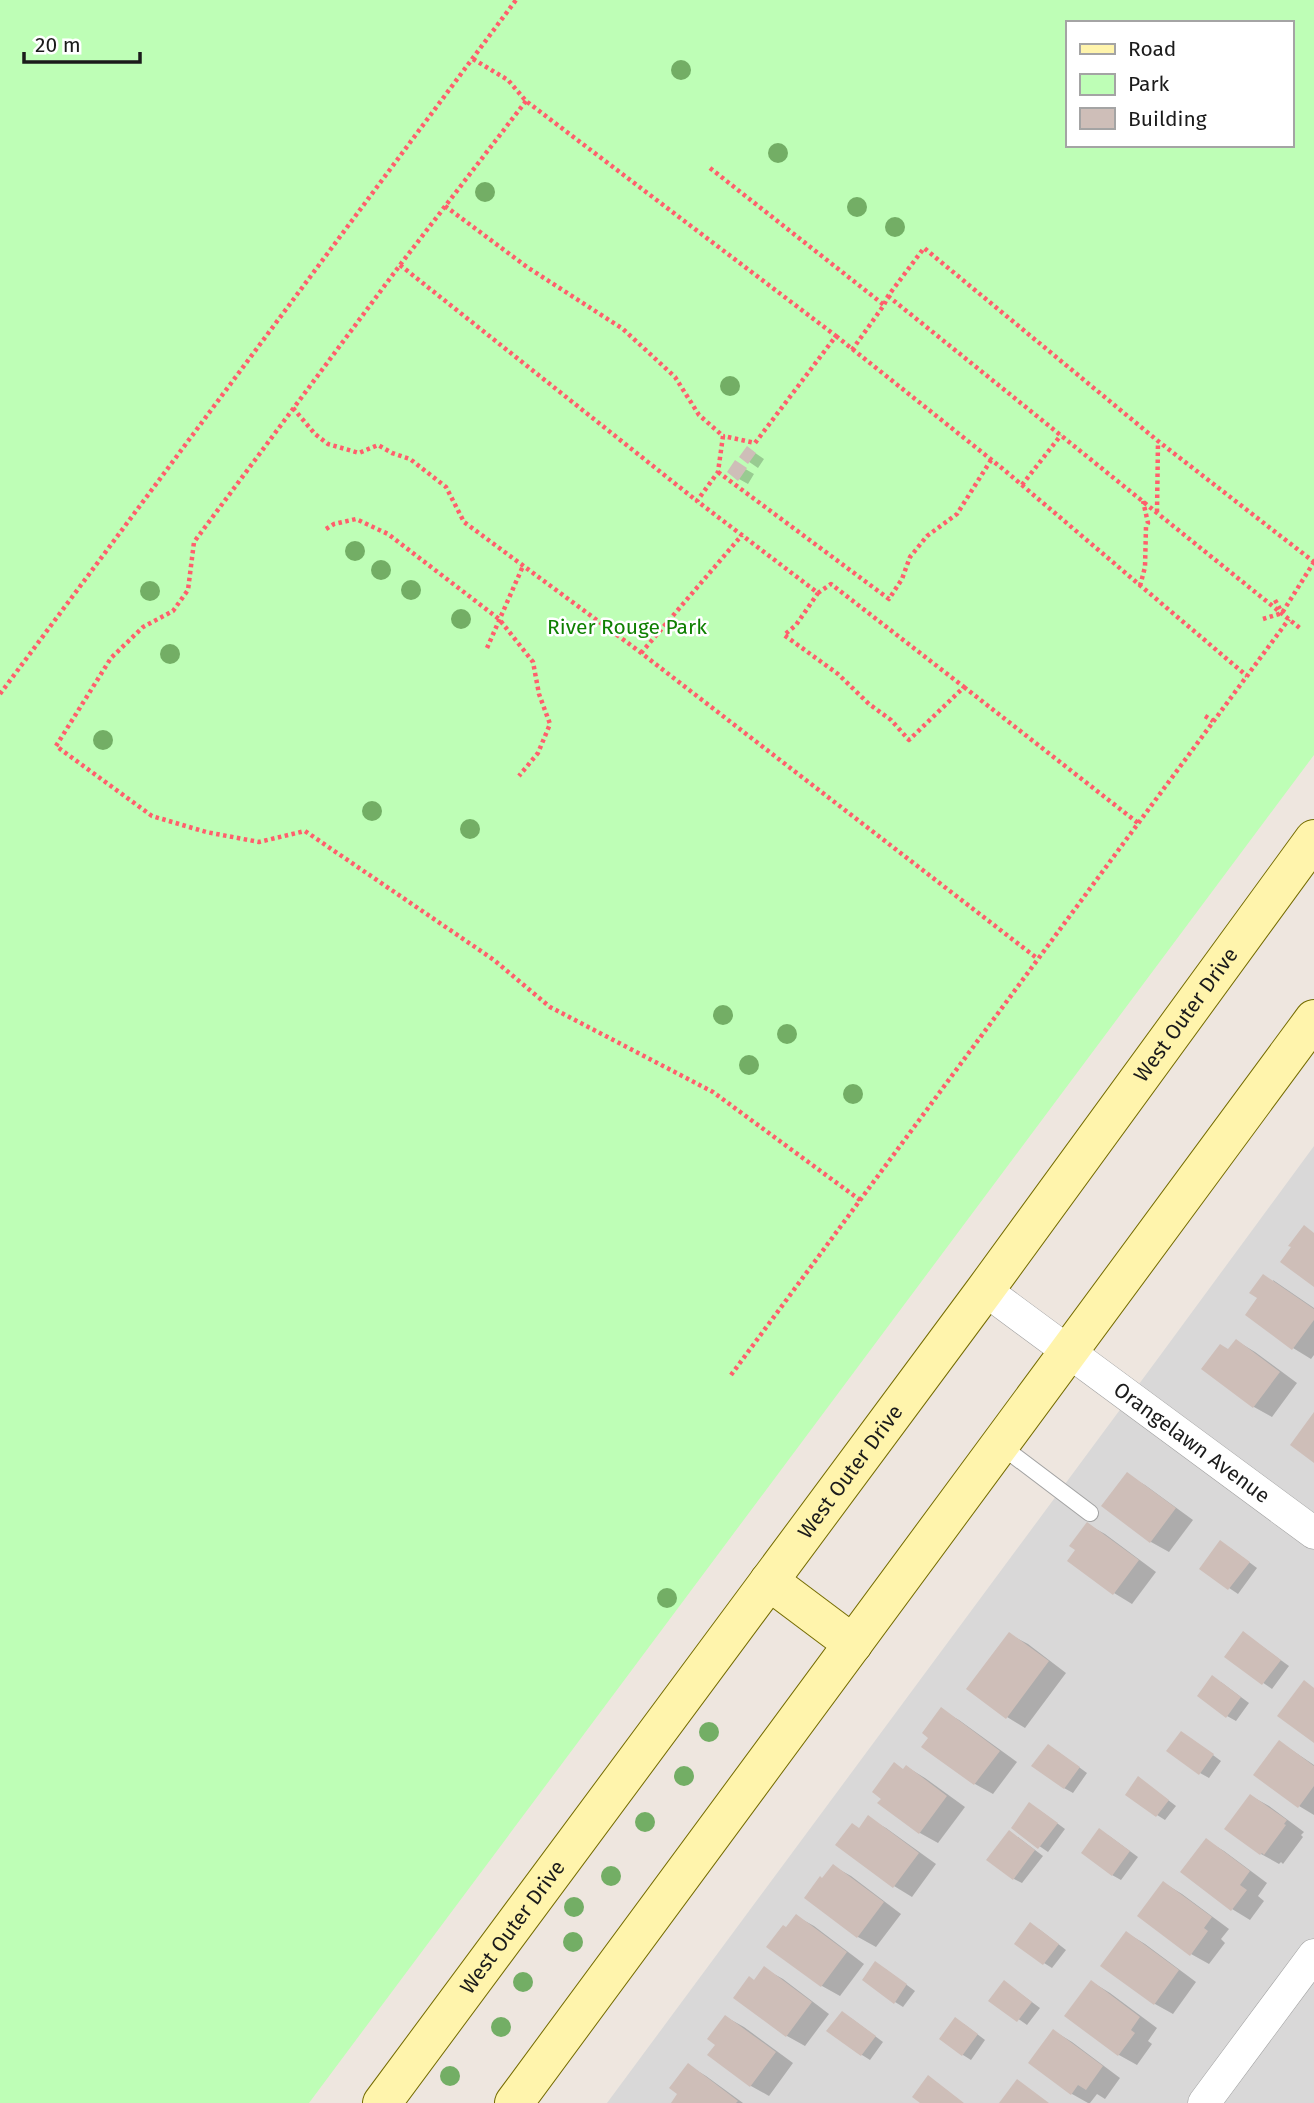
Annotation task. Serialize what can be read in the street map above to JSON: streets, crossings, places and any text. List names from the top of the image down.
{
  "streets": {
    "main road": ["West Outer Drive"],
    "street": ["Orangelawn Avenue"]
  },
  "crossings": [
    ["West Outer Drive", "Orangelawn Avenue"]
  ],
  "parks": ["River Rouge Park"],
  "legend": ["Road", "Park", "Building"],
  "scale_bar": "20 m"
}
